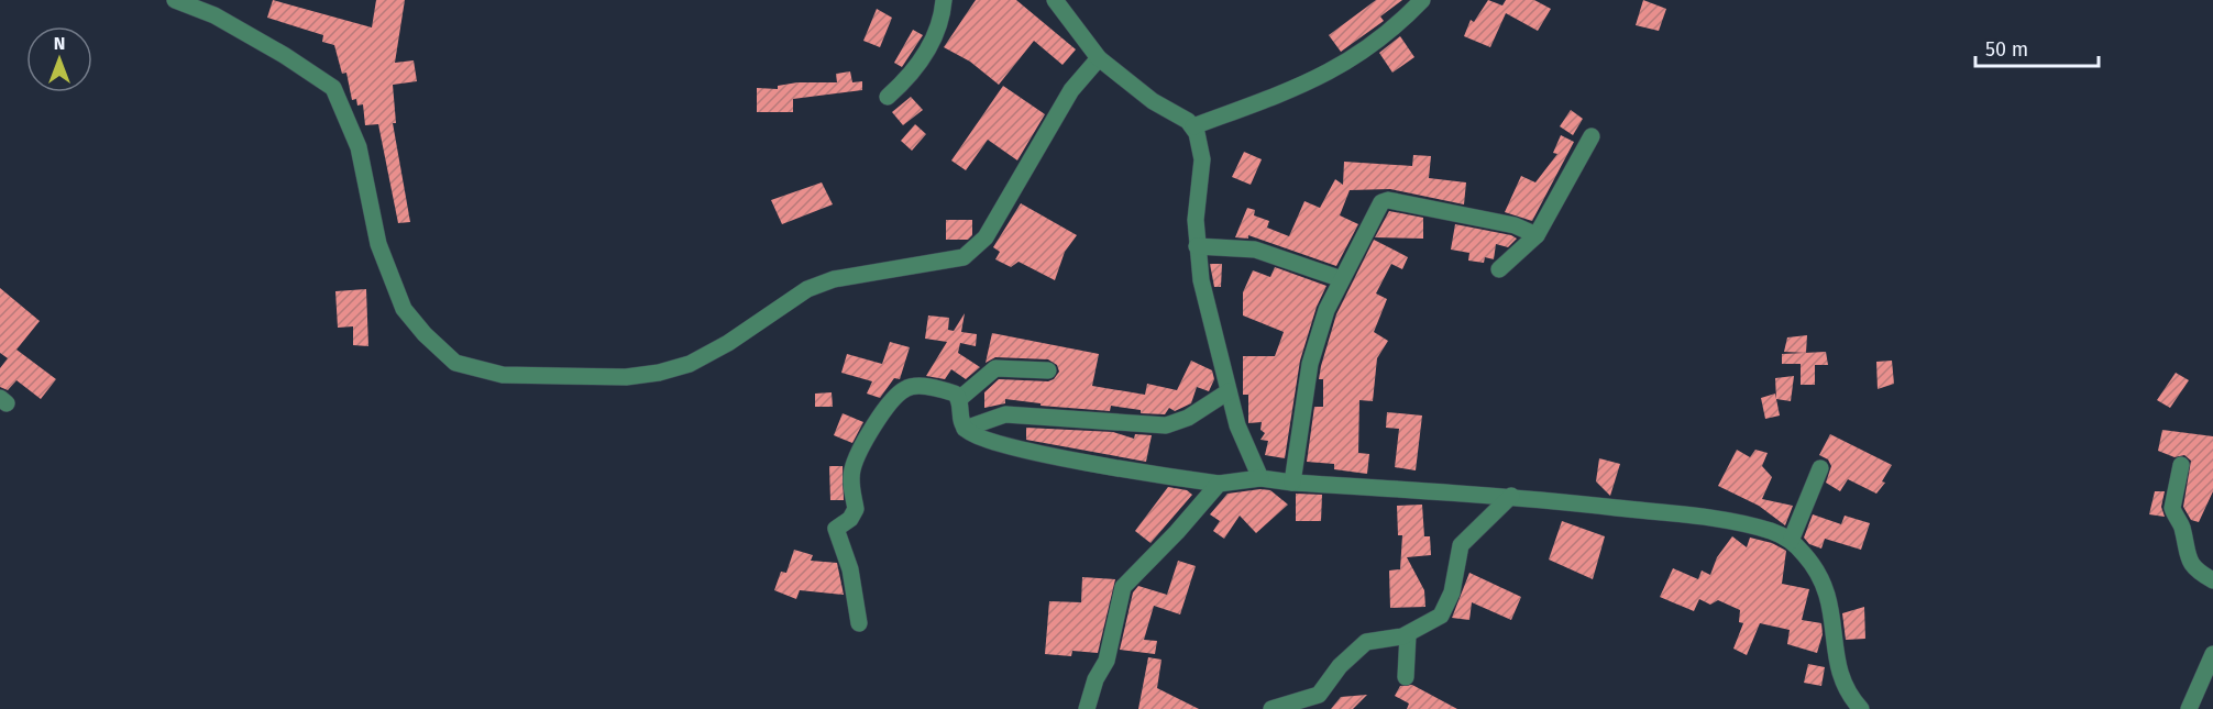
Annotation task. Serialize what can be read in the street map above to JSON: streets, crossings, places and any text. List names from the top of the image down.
{
  "scale_bar": "50 m",
  "north": "top"
}
